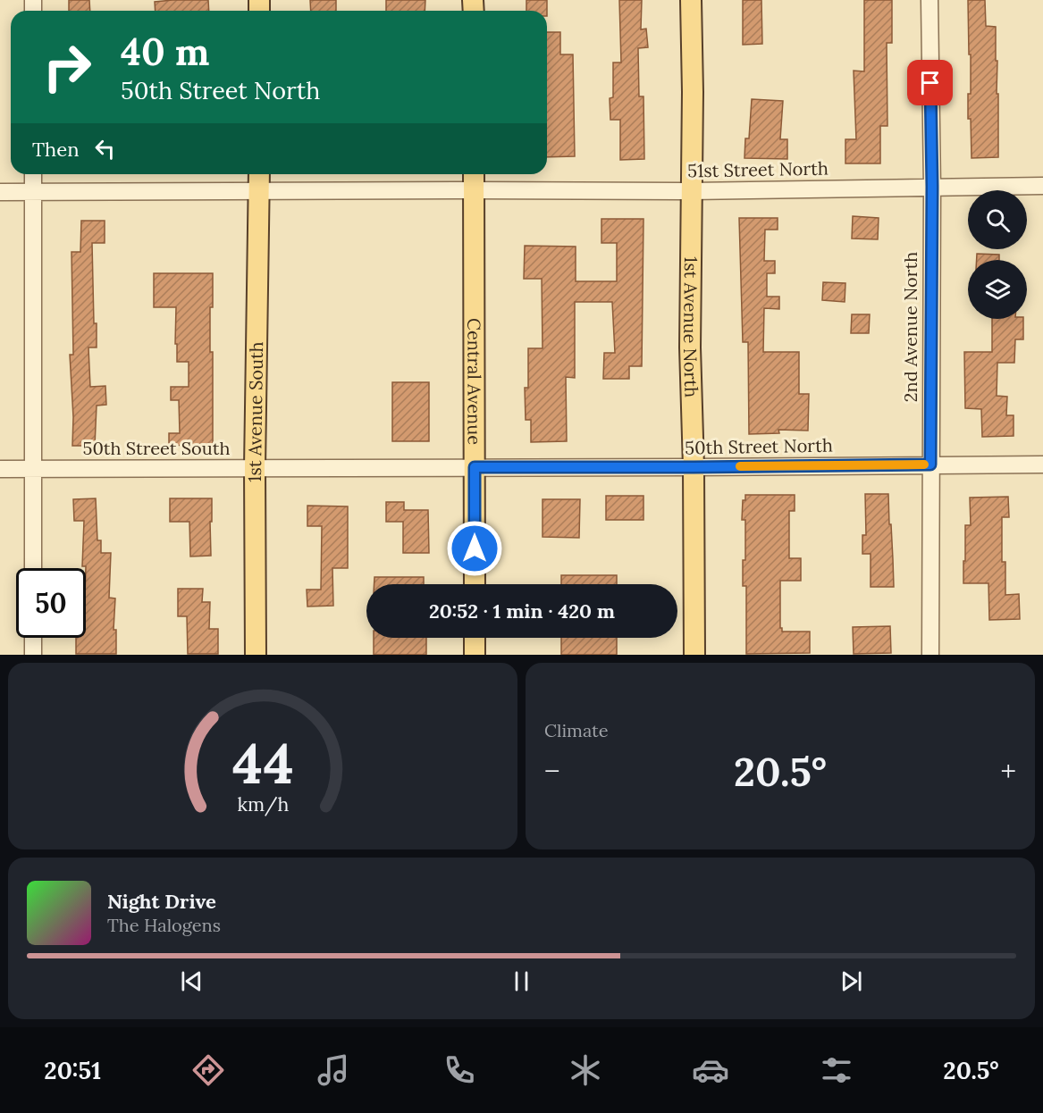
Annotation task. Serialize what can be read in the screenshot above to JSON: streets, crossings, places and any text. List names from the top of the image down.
{
  "streets": {
    "main road": ["1st Avenue North", "Central Avenue", "1st Avenue South"],
    "street": [
      "51st Street North",
      "2nd Avenue North",
      "50th Street North",
      "50th Street South"
    ]
  },
  "crossings": [
    ["51st Street North", "2nd Avenue North"],
    ["51st Street North", "1st Avenue North"],
    ["51st Street North", "Central Avenue"],
    ["51st Street North", "1st Avenue South"],
    ["2nd Avenue North", "50th Street North"],
    ["1st Avenue North", "50th Street North"],
    ["Central Avenue", "50th Street North"],
    ["Central Avenue", "50th Street South"],
    ["1st Avenue South", "50th Street South"],
    ["50th Street North", "50th Street South"]
  ],
  "page": {
    "turn": ["40 m", "50th Street North"],
    "then": "Then",
    "limit": "50",
    "trip": "20:52 · 1 min · 420 m",
    "tile": "Climate",
    "heat": ["−", "20.5°", "+"],
    "song": ["Night Drive", "The Halogens"],
    "tabs": ["20:51", "20.5°"],
    "gauge": ["44", "km/h"]
  }
}
